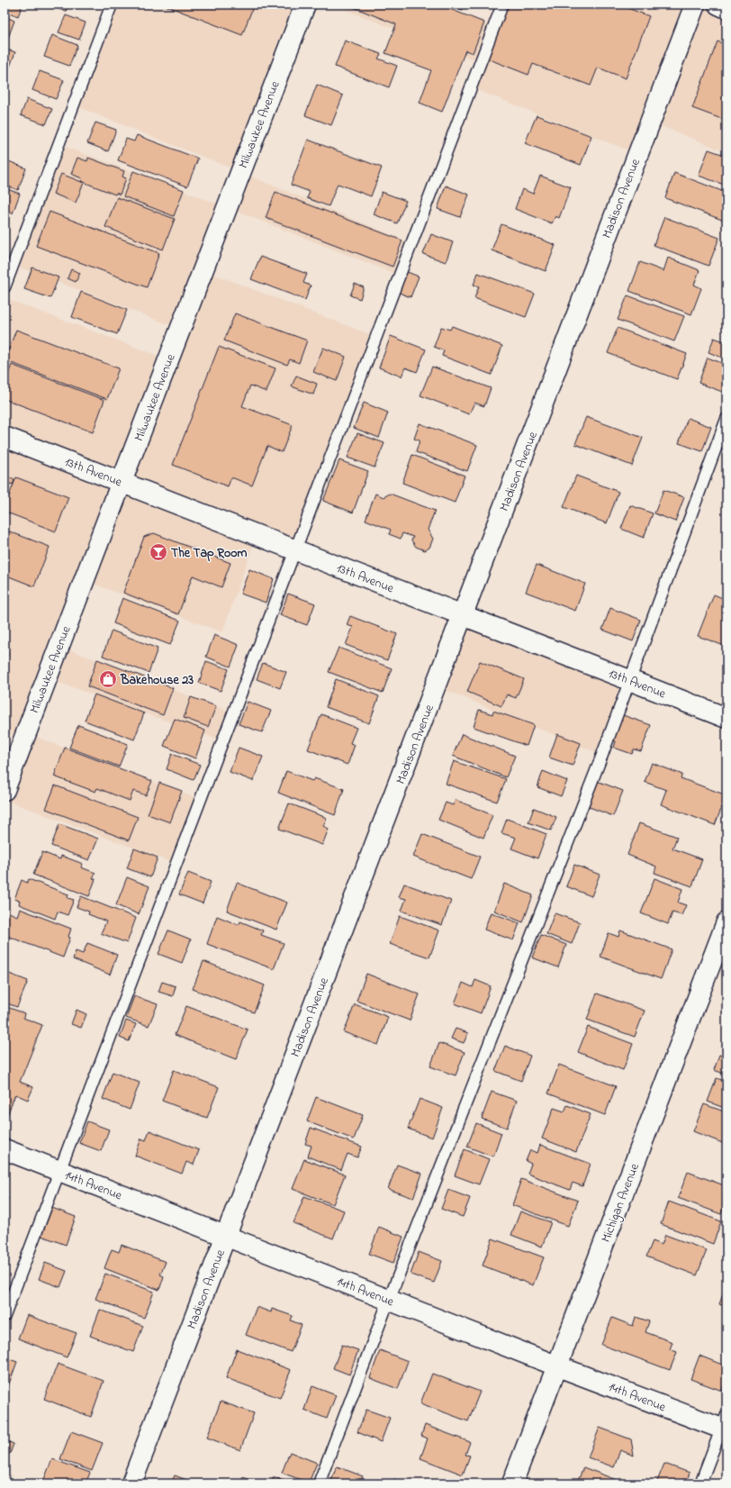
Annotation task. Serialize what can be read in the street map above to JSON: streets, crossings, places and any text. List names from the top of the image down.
{
  "streets": {
    "street": [
      "Milwaukee Avenue",
      "Madison Avenue",
      "13th Avenue",
      "14th Avenue",
      "Michigan Avenue"
    ]
  },
  "crossings": [
    ["Milwaukee Avenue", "13th Avenue"],
    ["Madison Avenue", "13th Avenue"],
    ["Madison Avenue", "14th Avenue"],
    ["14th Avenue", "Michigan Avenue"]
  ],
  "places": {
    "bar": ["The Tap Room"],
    "shop": ["Bakehouse 23"]
  }
}
